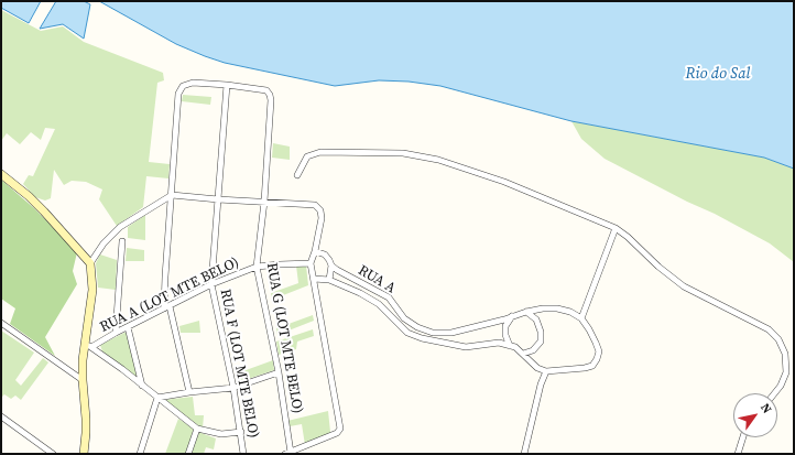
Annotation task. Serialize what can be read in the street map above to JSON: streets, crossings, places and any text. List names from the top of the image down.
{
  "streets": {
    "street": [
      "RUA A",
      "RUA A (LOT MTE BELO)",
      "RUA G (LOT MTE BELO)",
      "RUA F (LOT MTE BELO)"
    ]
  },
  "crossings": [
    ["RUA A (LOT MTE BELO)", "RUA G (LOT MTE BELO)"],
    ["RUA A (LOT MTE BELO)", "RUA F (LOT MTE BELO)"],
    ["RUA G (LOT MTE BELO)", "RUA F (LOT MTE BELO)"]
  ],
  "water": ["Rio do Sal"],
  "north": "top right"
}
